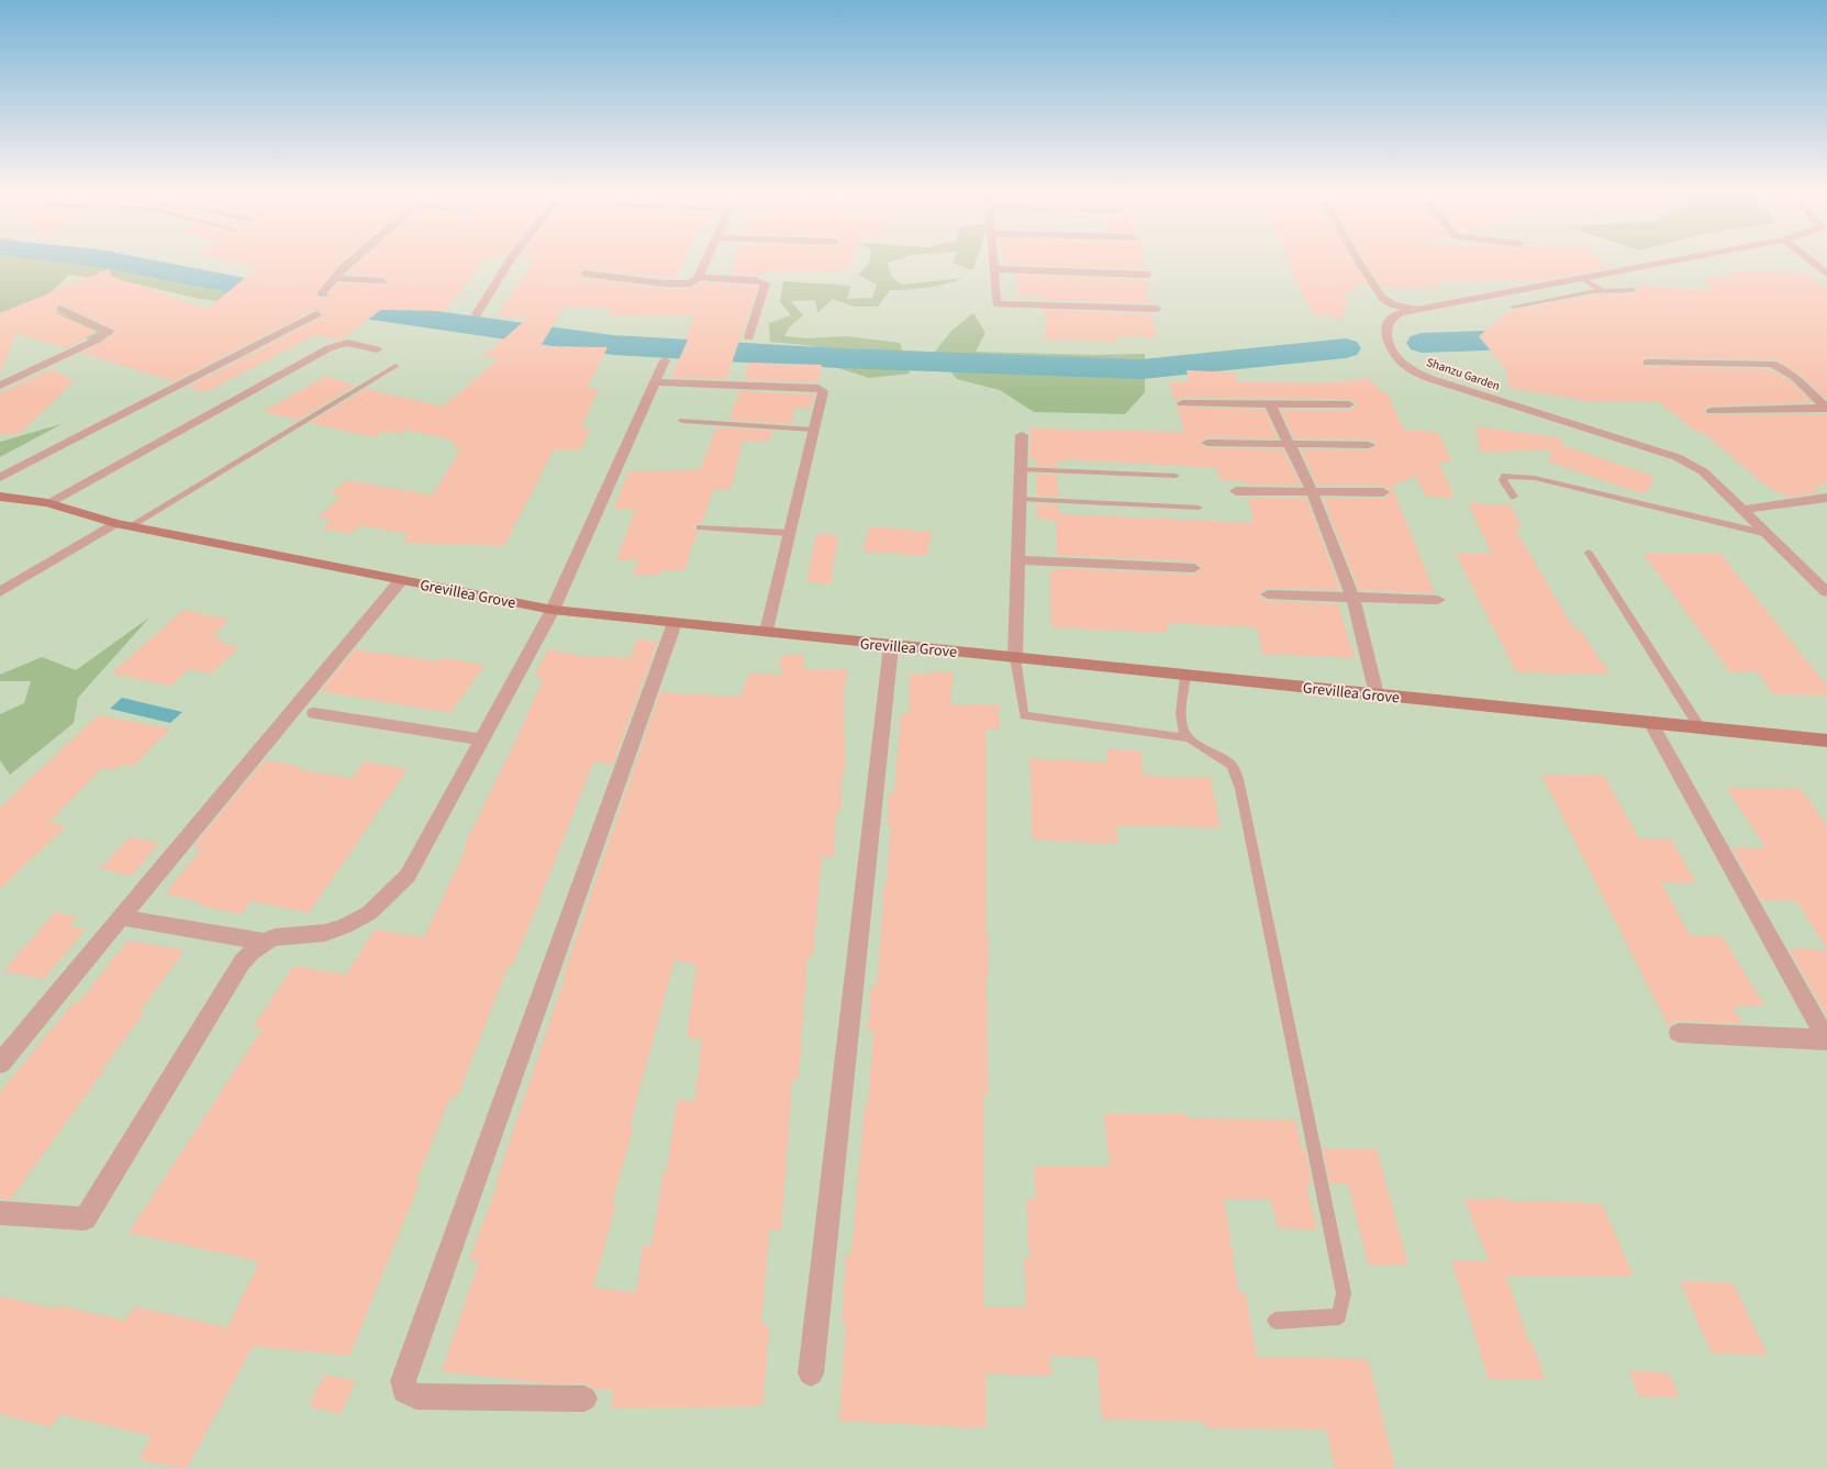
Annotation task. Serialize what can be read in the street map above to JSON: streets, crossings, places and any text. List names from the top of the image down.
{
  "streets": {
    "street": ["Shanzu Garden", "Grevillea Grove"]
  }
}
